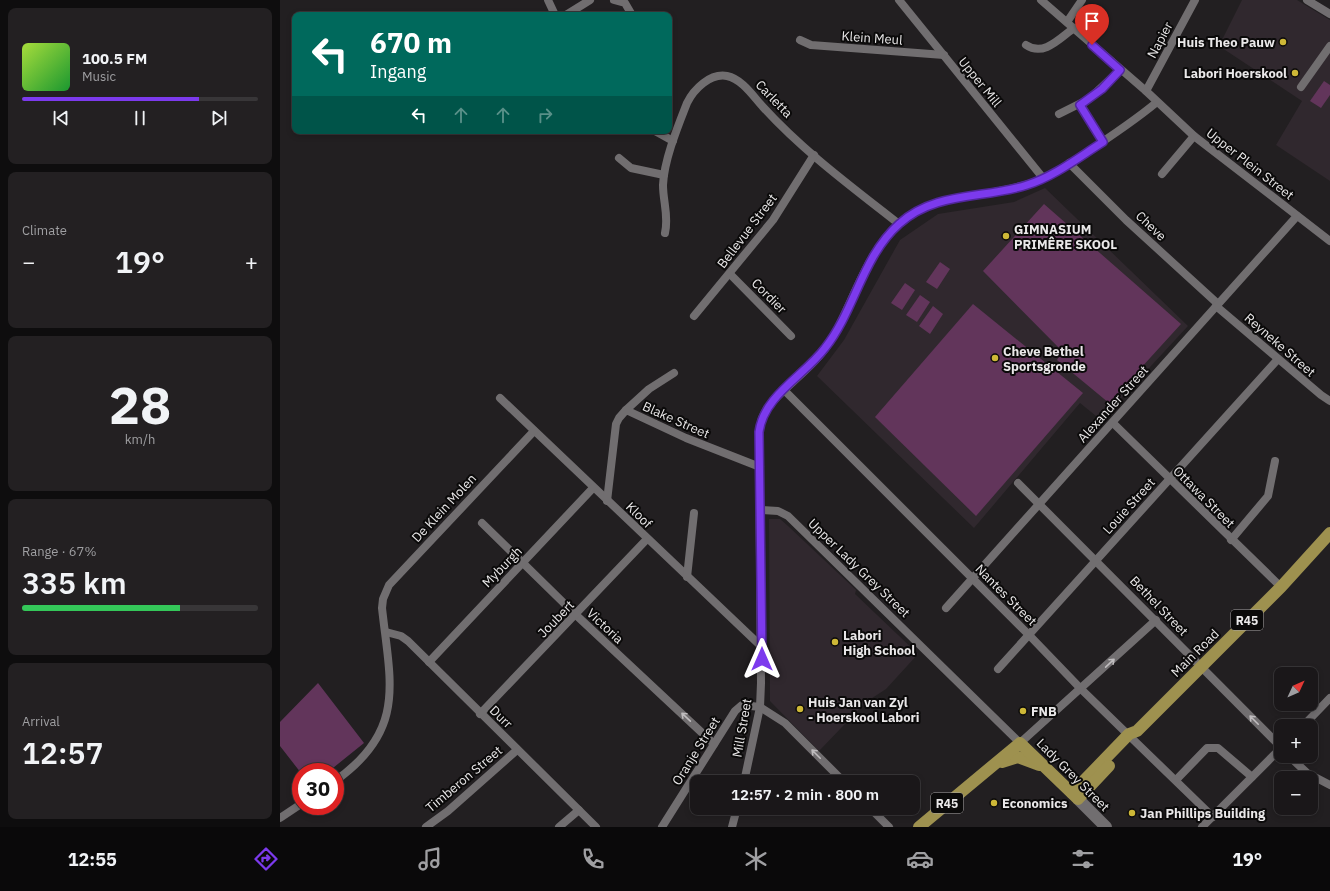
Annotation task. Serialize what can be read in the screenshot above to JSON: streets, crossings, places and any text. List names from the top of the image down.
{
  "streets": {
    "main road": ["R45", "Main Road", "Lady Grey Street"],
    "street": [
      "Klein Meul",
      "Napier",
      "Upper Mill",
      "Carletta",
      "Upper Plein Street",
      "Cheve",
      "Bellevue Street",
      "Cordier",
      "Reyneke Street",
      "Alexander Street",
      "Blake Street",
      "Ottawa Street",
      "Louie Street",
      "De Klein Molen",
      "Kloof",
      "Myburgh",
      "Upper Lady Grey Street",
      "Nantes Street",
      "Bethel Street",
      "Joubert",
      "Victoria",
      "Durr",
      "Mill Street",
      "Oranje Street",
      "Timberon Street"
    ]
  },
  "crossings": [
    ["Klein Meul", "Upper Mill"],
    ["Napier", "Upper Plein Street"],
    ["Upper Mill", "Mill Street"],
    ["Carletta", "Bellevue Street"],
    ["Carletta", "Mill Street"],
    ["Upper Plein Street", "Alexander Street"],
    ["Upper Plein Street", "Mill Street"],
    ["Cheve", "Reyneke Street"],
    ["Cheve", "Alexander Street"],
    ["Cheve", "Mill Street"],
    ["Bellevue Street", "Cordier"],
    ["Reyneke Street", "Alexander Street"],
    ["Reyneke Street", "Louie Street"],
    ["Alexander Street", "Ottawa Street"],
    ["Alexander Street", "Nantes Street"],
    ["Alexander Street", "Bethel Street"],
    ["Blake Street", "Kloof"],
    ["Blake Street", "Mill Street"],
    ["Ottawa Street", "Louie Street"],
    ["Ottawa Street", "Main Road"],
    ["Louie Street", "Nantes Street"],
    ["Louie Street", "Bethel Street"],
    ["De Klein Molen", "Kloof"],
    ["De Klein Molen", "Durr"],
    ["Kloof", "Myburgh"],
    ["Kloof", "Joubert"],
    ["Kloof", "Mill Street"],
    ["Myburgh", "Victoria"],
    ["Myburgh", "Durr"],
    ["Upper Lady Grey Street", "R45"],
    ["Upper Lady Grey Street", "Mill Street"],
    ["Upper Lady Grey Street", "Lady Grey Street"],
    ["Nantes Street", "R45"],
    ["Nantes Street", "Main Road"],
    ["Nantes Street", "Mill Street"],
    ["Bethel Street", "Main Road"],
    ["Joubert", "Victoria"],
    ["Joubert", "Durr"],
    ["R45", "Main Road"],
    ["R45", "Lady Grey Street"],
    ["Victoria", "Oranje Street"],
    ["Durr", "Timberon Street"],
    ["Mill Street", "Oranje Street"]
  ],
  "one_way": ["Victoria"],
  "places": [
    "Huis Theo Pauw",
    "Labori Hoerskool",
    "GIMNASIUM PRIMÊRE SKOOL",
    "Cheve Bethel Sportsgronde",
    "Labori High School",
    "Huis Jan van Zyl - Hoerskool Labori",
    "FNB",
    "Economics",
    "Jan Phillips Building"
  ],
  "north": "top right",
  "page": {
    "turn": ["670 m", "Ingang"],
    "song": ["100.5 FM", "Music"],
    "tile": [
      "Climate",
      ["28", "km/h"],
      ["Range · 67%", "335 km"],
      ["Arrival", "12:57"]
    ],
    "heat": ["−", "19°", "+"],
    "map_buttons": ["+", "−"],
    "limit": "30",
    "trip": "12:57 · 2 min · 800 m",
    "tabs": ["12:55", "19°"]
  }
}
